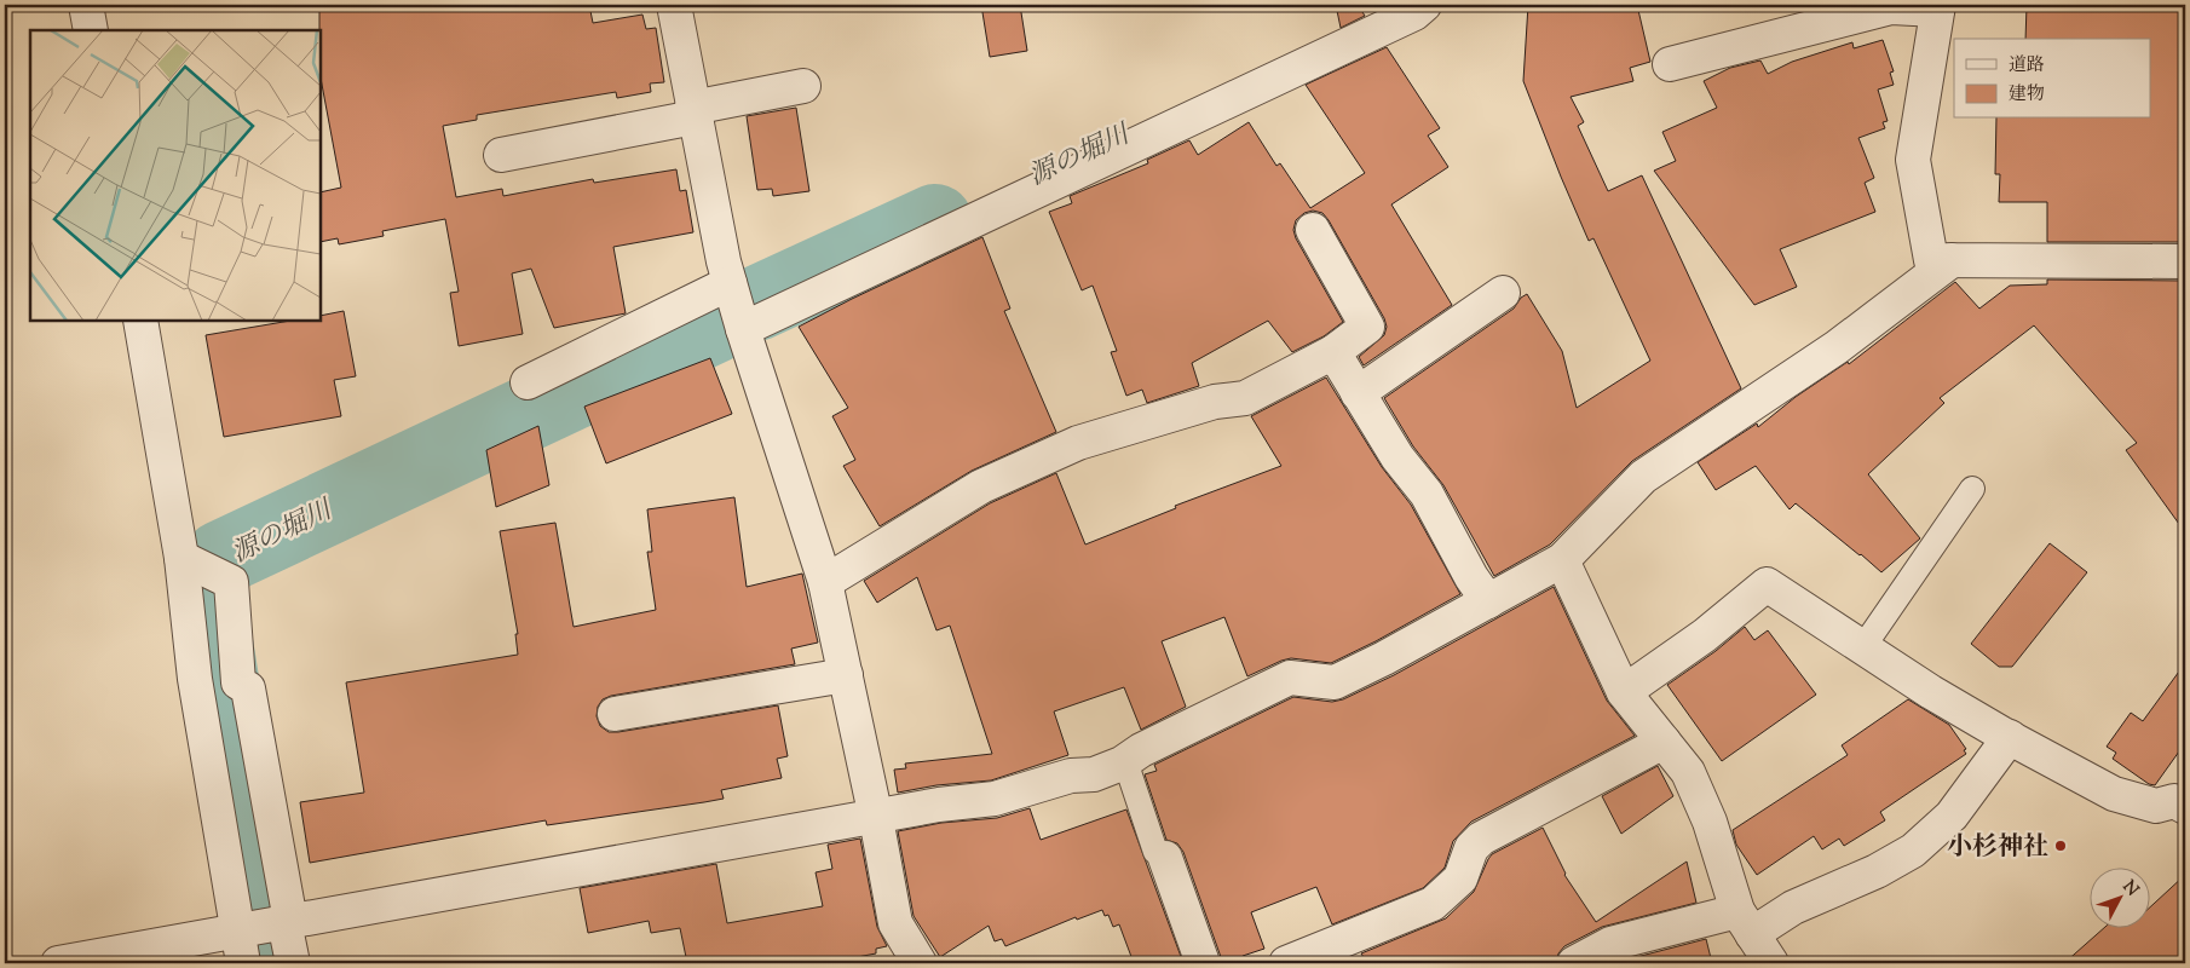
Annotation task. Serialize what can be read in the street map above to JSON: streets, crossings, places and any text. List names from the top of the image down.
{
  "water": ["源の堀川"],
  "places": ["小杉神社"],
  "legend": ["道路", "建物"],
  "north": "top right"
}
